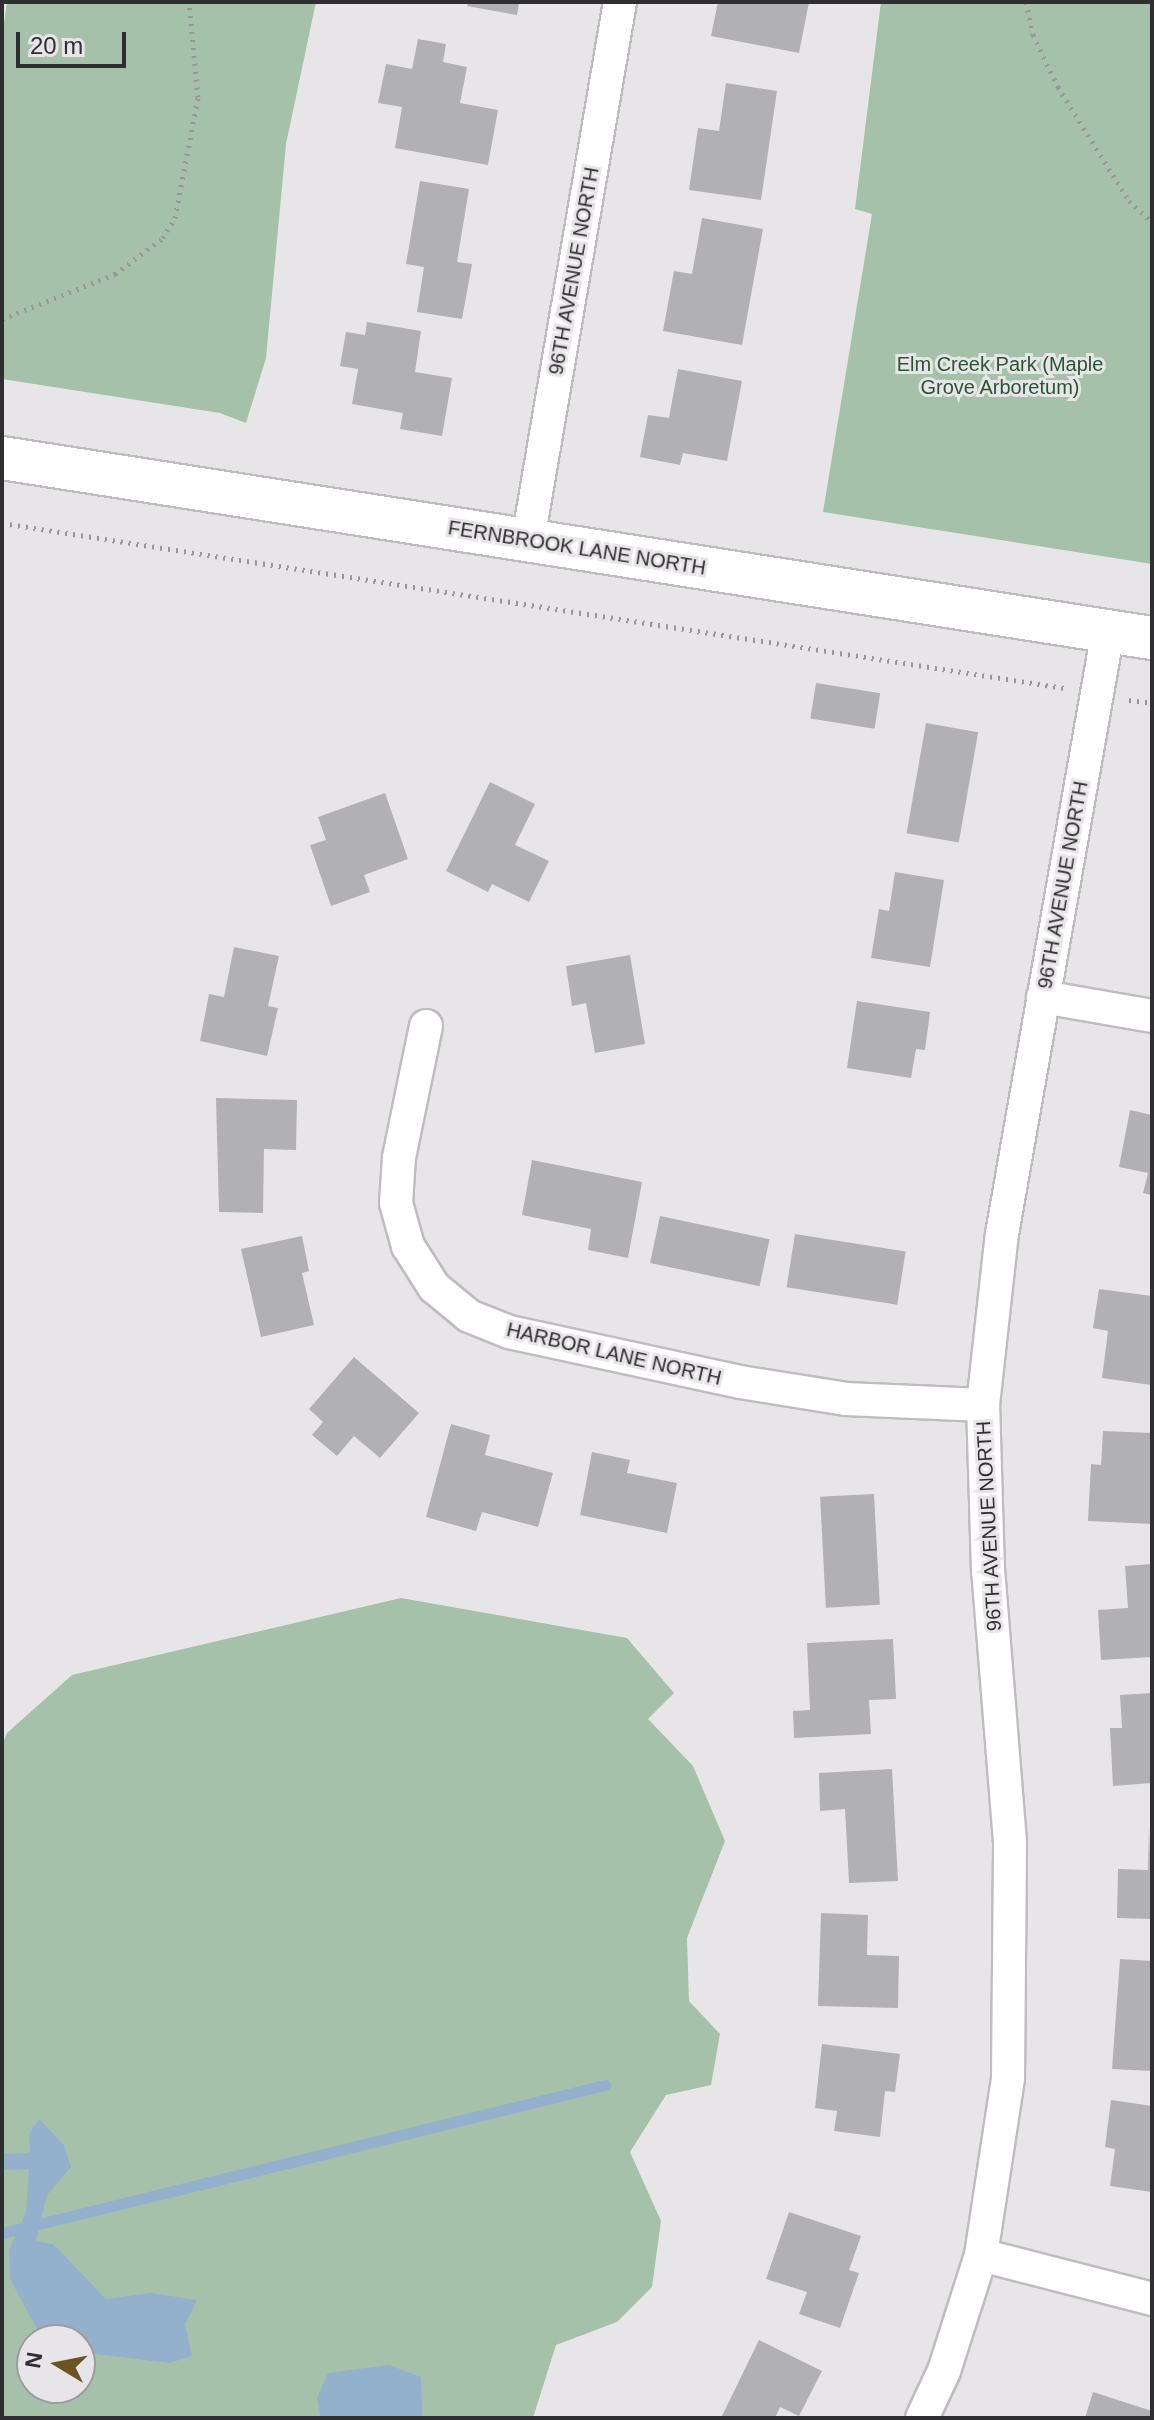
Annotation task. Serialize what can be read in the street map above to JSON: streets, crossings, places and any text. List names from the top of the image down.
{
  "streets": {
    "street": ["96TH AVENUE NORTH", "FERNBROOK LANE NORTH", "HARBOR LANE NORTH"]
  },
  "crossings": [
    ["96TH AVENUE NORTH", "FERNBROOK LANE NORTH"],
    ["96TH AVENUE NORTH", "HARBOR LANE NORTH"]
  ],
  "parks": ["Elm Creek Park (Maple Grove Arboretum)"],
  "scale_bar": "20 m",
  "north": "left"
}
